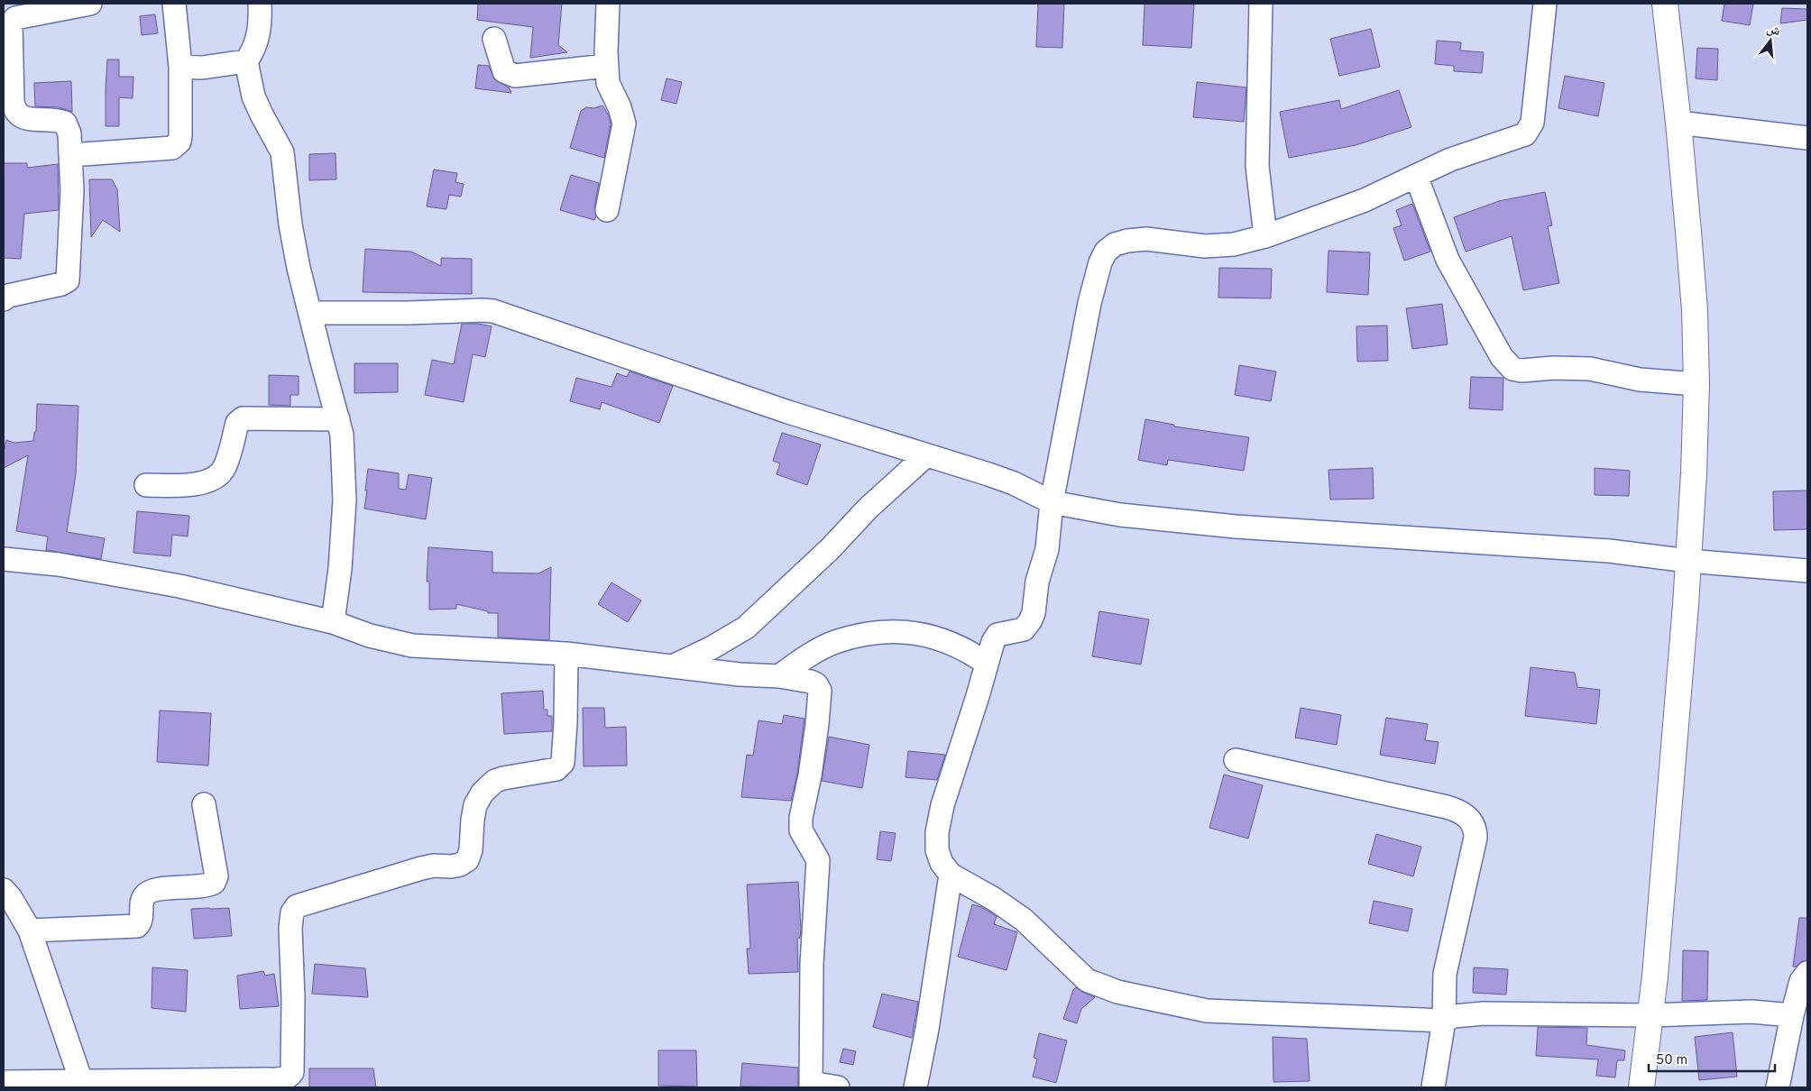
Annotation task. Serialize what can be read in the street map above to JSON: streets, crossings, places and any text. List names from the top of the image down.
{
  "scale_bar": "50 m",
  "north": "top"
}
